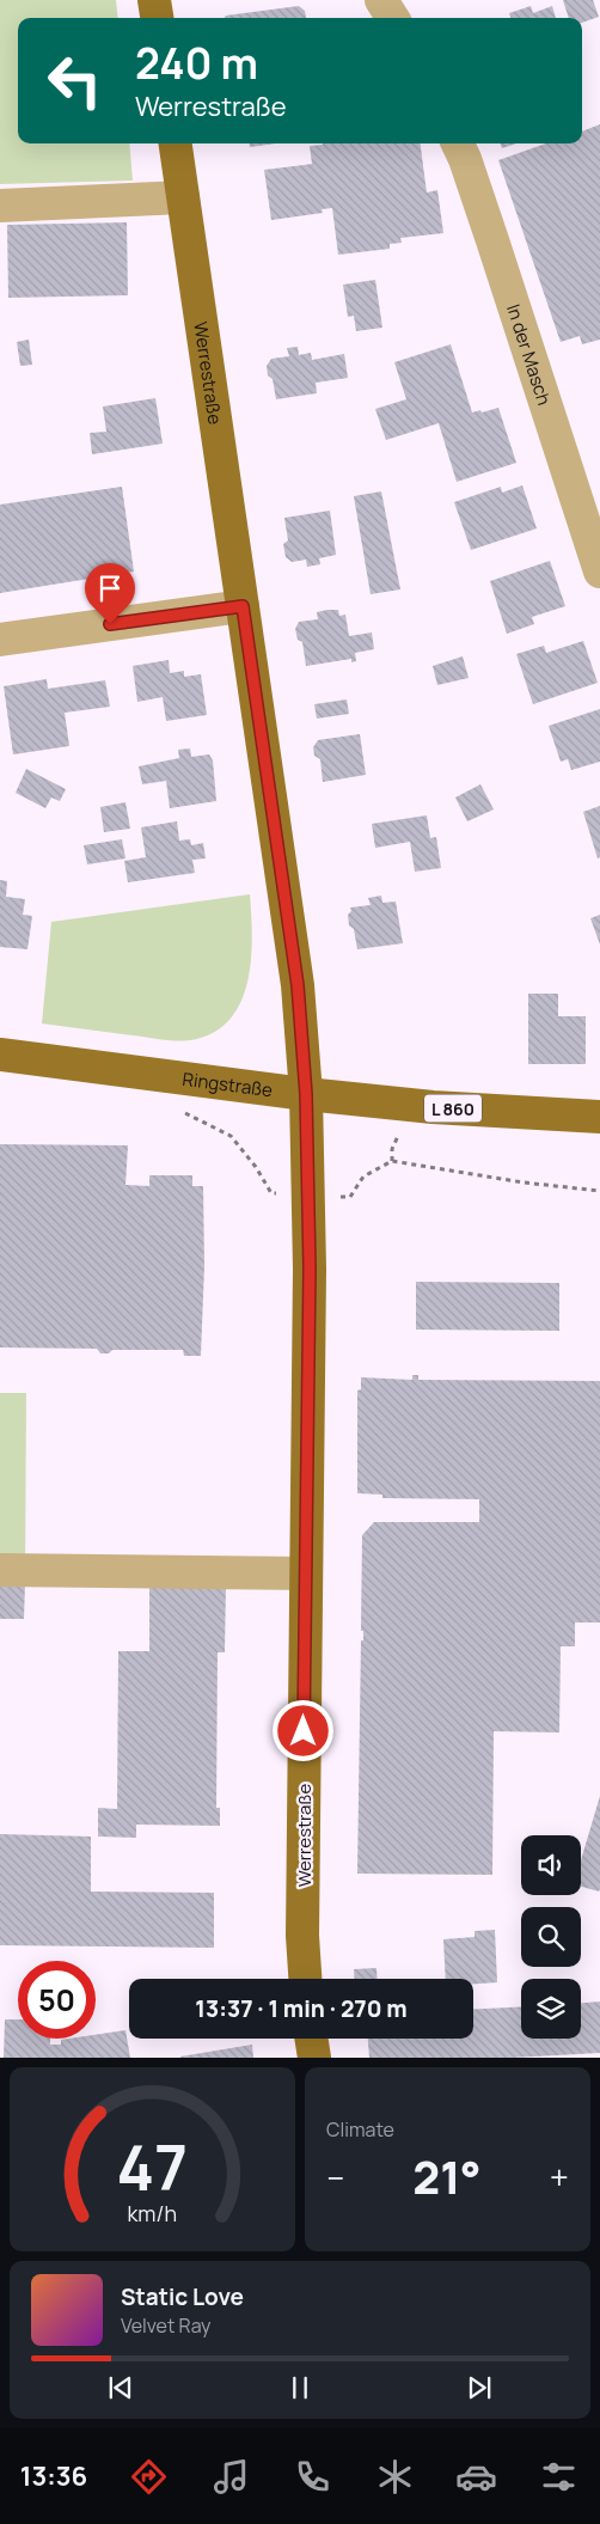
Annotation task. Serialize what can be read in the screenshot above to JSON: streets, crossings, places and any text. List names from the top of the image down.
{
  "streets": {
    "main road": ["Werrestraße", "Ringstraße", "L 860"],
    "street": ["In der Masch"]
  },
  "crossings": [
    ["Werrestraße", "Ringstraße"]
  ],
  "page": {
    "turn": ["240 m", "Werrestraße"],
    "limit": "50",
    "trip": "13:37 · 1 min · 270 m",
    "tile": "Climate",
    "heat": ["−", "21°", "+"],
    "song": ["Static Love", "Velvet Ray"],
    "tabs": "13:36",
    "gauge": ["47", "km/h"]
  }
}
